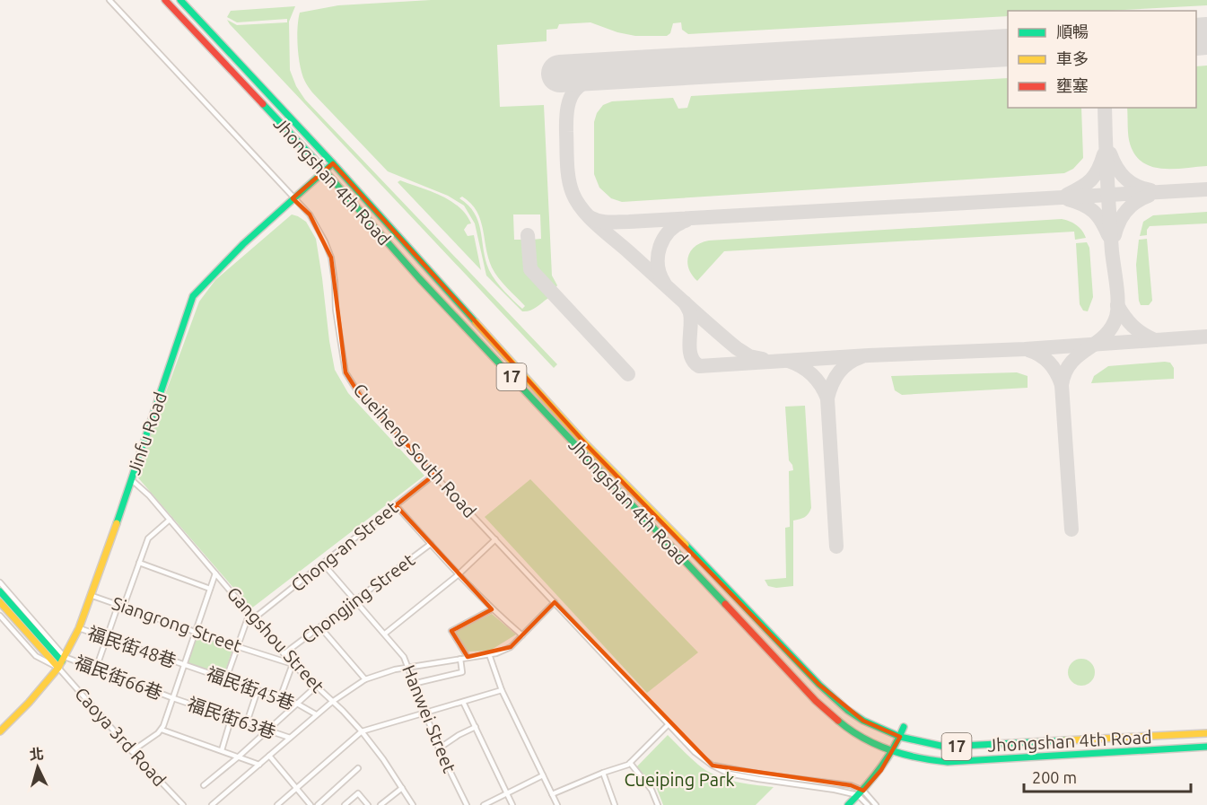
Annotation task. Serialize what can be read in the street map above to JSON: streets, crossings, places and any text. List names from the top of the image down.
{
  "streets": {
    "main road": ["Jhongshan 4th Road", "17", "Jinfu Road"],
    "street": [
      "Cueiheng South Road",
      "Chong-an Street",
      "Chongjing Street",
      "Siangrong Street",
      "Gangshou Street",
      "福民街48巷",
      "福民街66巷",
      "福民街45巷",
      "福民街63巷",
      "Hanwei Street",
      "Caoya 3rd Road"
    ]
  },
  "crossings": [
    ["Jhongshan 4th Road", "Jinfu Road"],
    ["Jinfu Road", "Cueiheng South Road"],
    ["Jinfu Road", "Siangrong Street"],
    ["Jinfu Road", "Gangshou Street"],
    ["Jinfu Road", "福民街48巷"],
    ["Jinfu Road", "福民街66巷"],
    ["Jinfu Road", "Caoya 3rd Road"],
    ["Cueiheng South Road", "Chong-an Street"],
    ["Chong-an Street", "Gangshou Street"],
    ["Chong-an Street", "Hanwei Street"],
    ["Chongjing Street", "Gangshou Street"],
    ["Chongjing Street", "Hanwei Street"],
    ["Siangrong Street", "Gangshou Street"],
    ["福民街48巷", "福民街45巷"],
    ["福民街66巷", "福民街63巷"],
    ["福民街66巷", "Caoya 3rd Road"]
  ],
  "parks": ["Cueiping Park"],
  "legend": ["順暢", "車多", "壅塞"],
  "scale_bar": "200 m",
  "north": "top"
}
